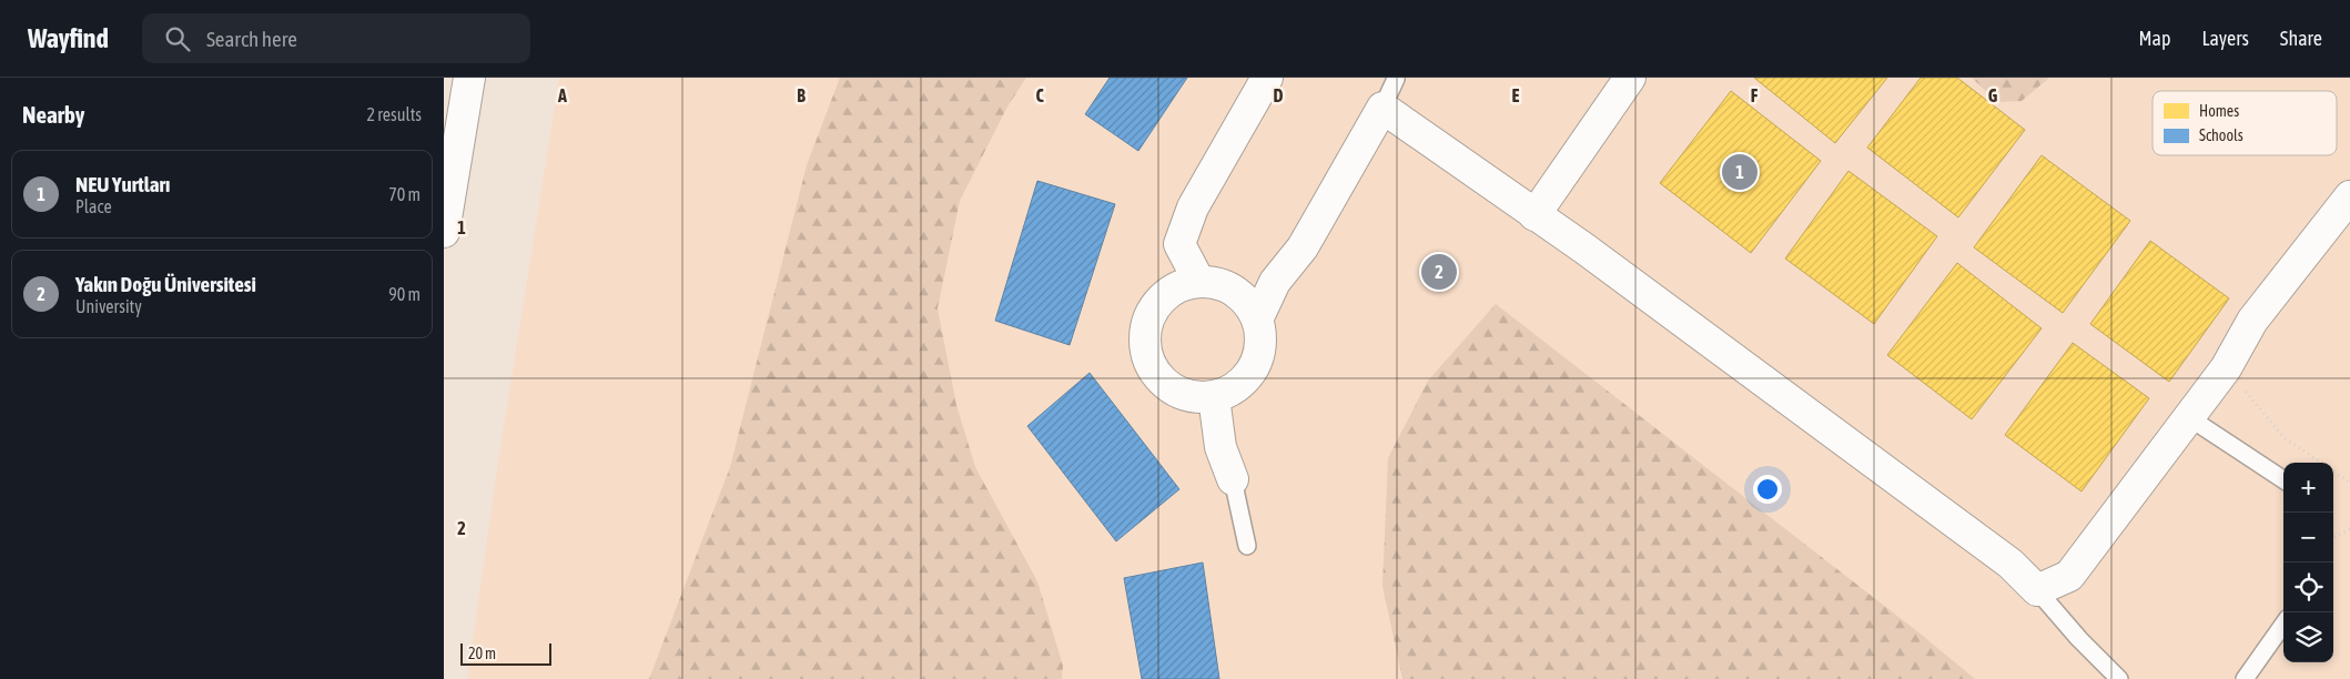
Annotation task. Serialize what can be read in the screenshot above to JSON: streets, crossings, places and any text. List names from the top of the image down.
{
  "legend": ["Homes", "Schools"],
  "scale_bar": "20 m",
  "page": {
    "header": "Wayfind",
    "search": "Search here",
    "nav": ["Map", "Layers", "Share"],
    "heading": ["Nearby", "2 results"],
    "list": [
      {
        "mark": "1",
        "name": "NEU Yurtları",
        "note": "Place",
        "value": "70 m"
      },
      {
        "mark": "2",
        "name": "Yakın Doğu Üniversitesi",
        "note": "University",
        "value": "90 m"
      }
    ],
    "pins": ["1", "2"],
    "map_buttons": ["+", "−"],
    "scale": "20 m"
  },
  "grid": {
    "columns": [
      "A",
      "B",
      "C",
      "D",
      "E",
      "F",
      "G"
    ],
    "rows": ["1", "2"]
  }
}
